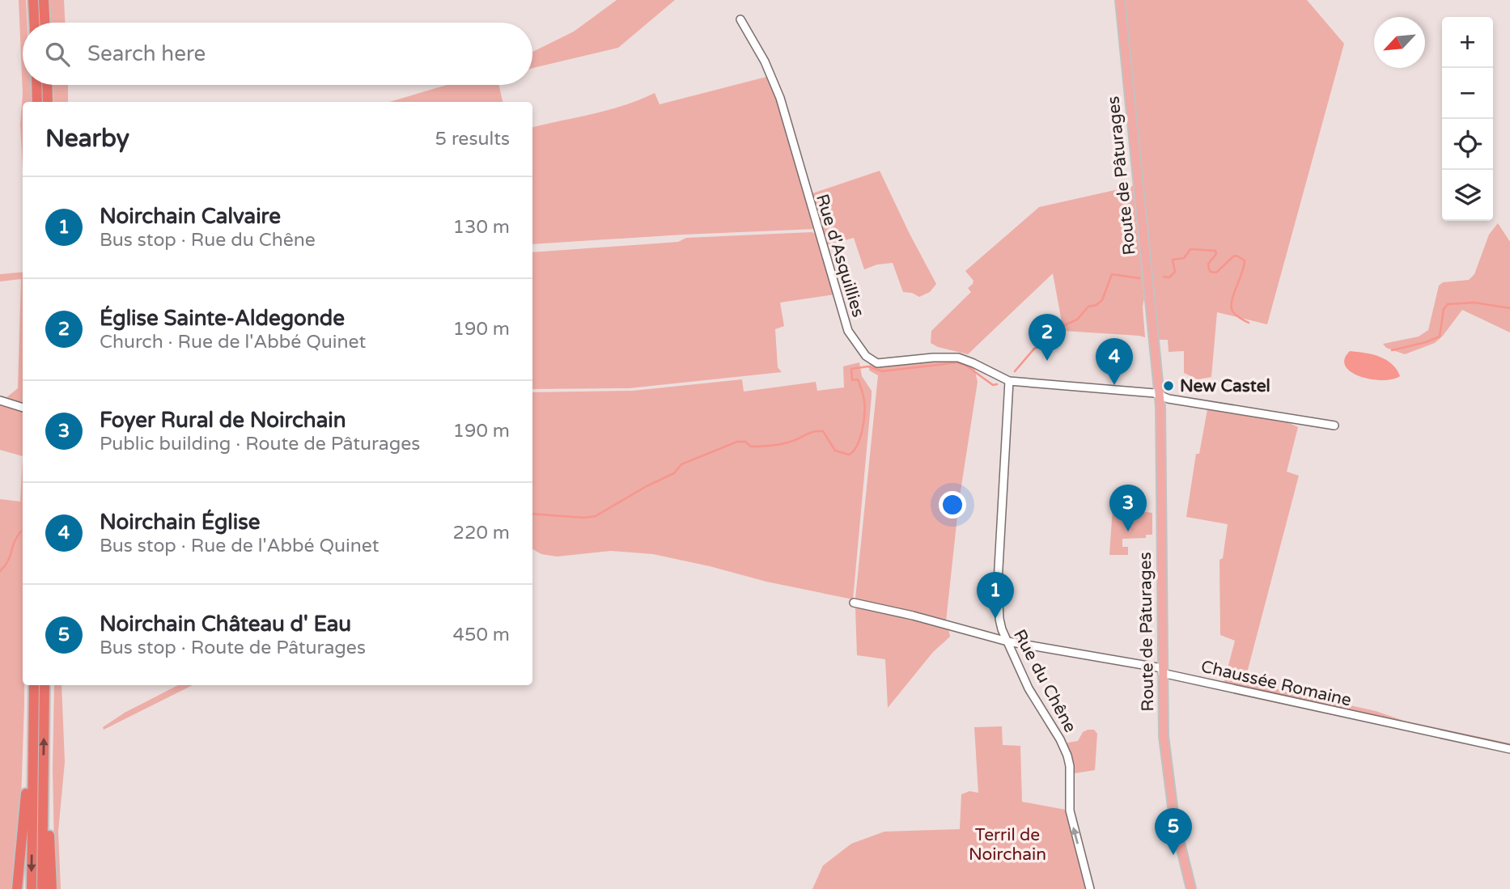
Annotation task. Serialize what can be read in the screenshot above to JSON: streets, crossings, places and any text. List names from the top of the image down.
{
  "streets": {
    "main road": ["Route de Pâturages"],
    "street": ["Rue d'Asquillies", "Rue du Chêne", "Chaussée Romaine"]
  },
  "crossings": [
    ["Route de Pâturages", "Chaussée Romaine"],
    ["Rue d'Asquillies", "Rue du Chêne"],
    ["Rue du Chêne", "Chaussée Romaine"]
  ],
  "one_way": ["Rue du Chêne"],
  "parks": ["Terril de Noirchain"],
  "places": ["New Castel"],
  "north": "bottom left",
  "page": {
    "map_buttons": ["+", "−"],
    "search": "Search here",
    "heading": ["Nearby", "5 results"],
    "list": [
      {
        "mark": "1",
        "name": "Noirchain Calvaire",
        "note": "Bus stop · Rue du Chêne",
        "value": "130 m"
      },
      {
        "mark": "2",
        "name": "Église Sainte-Aldegonde",
        "note": "Church · Rue de l'Abbé Quinet",
        "value": "190 m"
      },
      {
        "mark": "3",
        "name": "Foyer Rural de Noirchain",
        "note": "Public building · Route de Pâturages",
        "value": "190 m"
      },
      {
        "mark": "4",
        "name": "Noirchain Église",
        "note": "Bus stop · Rue de l'Abbé Quinet",
        "value": "220 m"
      },
      {
        "mark": "5",
        "name": "Noirchain Château d' Eau",
        "note": "Bus stop · Route de Pâturages",
        "value": "450 m"
      }
    ],
    "pins": [
      "2",
      "4",
      "3",
      "1",
      "5"
    ]
  }
}
